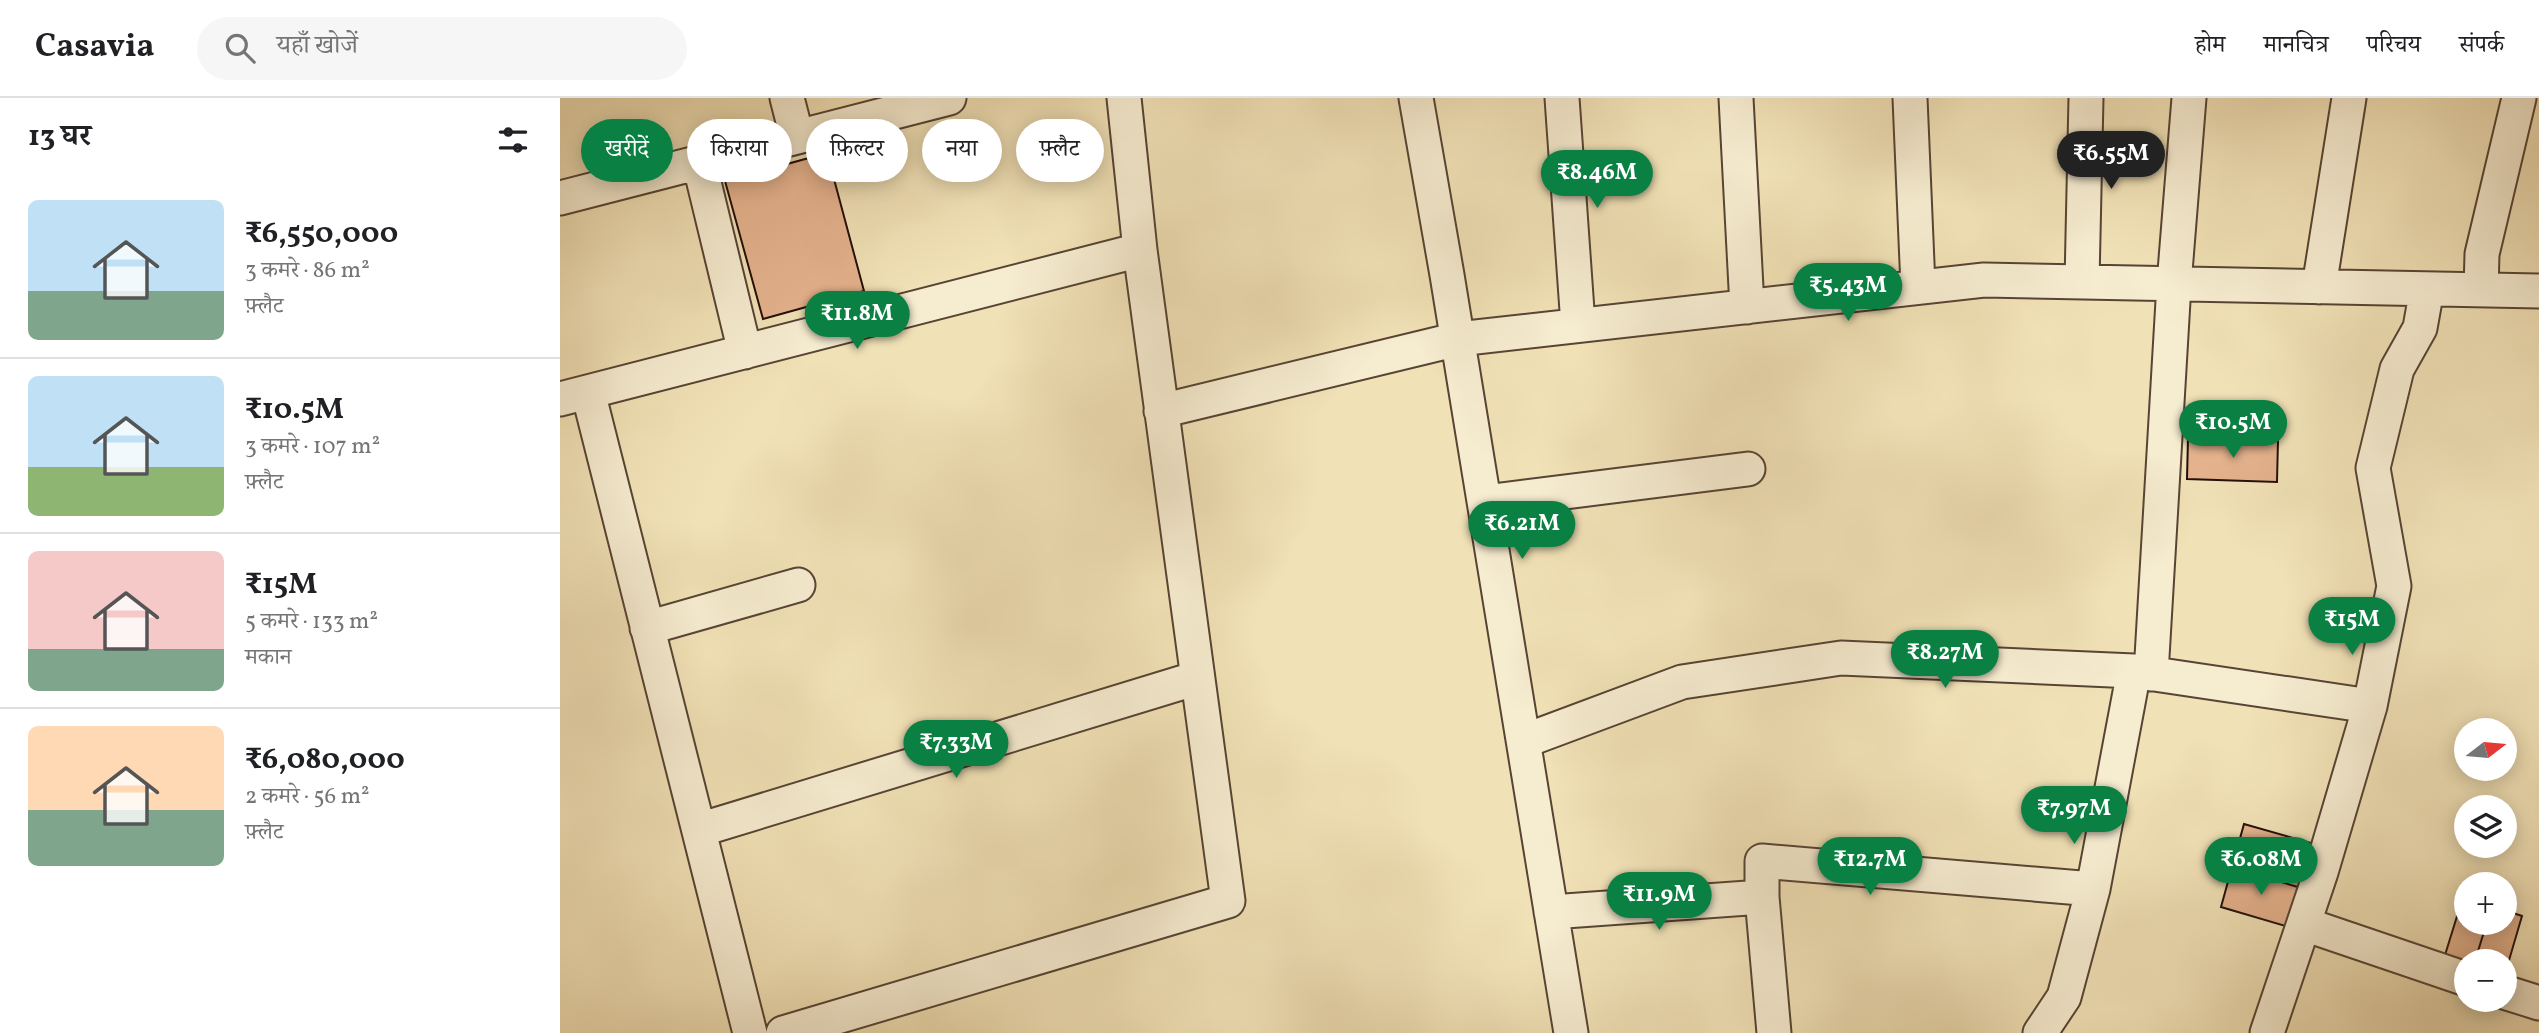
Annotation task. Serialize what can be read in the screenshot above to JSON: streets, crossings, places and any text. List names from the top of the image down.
{
  "north": "right",
  "page": {
    "header": "Casavia",
    "search": "यहाँ खोजें",
    "nav": [
      "होम",
      "मानचित्र",
      "परिचय",
      "संपर्क"
    ],
    "heading": "13 घर",
    "chip": [
      "खरीदें",
      "किराया",
      "फ़िल्टर",
      "नया",
      "फ़्लैट"
    ],
    "price": [
      "₹6.55M",
      "₹8.46M",
      "₹5.43M",
      "₹11.8M",
      "₹10.5M",
      "₹6.21M",
      "₹15M",
      "₹8.27M",
      "₹7.33M",
      "₹7.97M",
      "₹12.7M",
      "₹6.08M",
      "₹11.9M"
    ],
    "list": [
      {
        "name": "₹6,550,000",
        "note": "3 कमरे · 86 m² · फ़्लैट"
      },
      {
        "name": "₹10.5M",
        "note": "3 कमरे · 107 m² · फ़्लैट"
      },
      {
        "name": "₹15M",
        "note": "5 कमरे · 133 m² · मकान"
      },
      {
        "name": "₹6,080,000",
        "note": "2 कमरे · 56 m² · फ़्लैट"
      }
    ],
    "map_buttons": ["+", "−"]
  }
}
